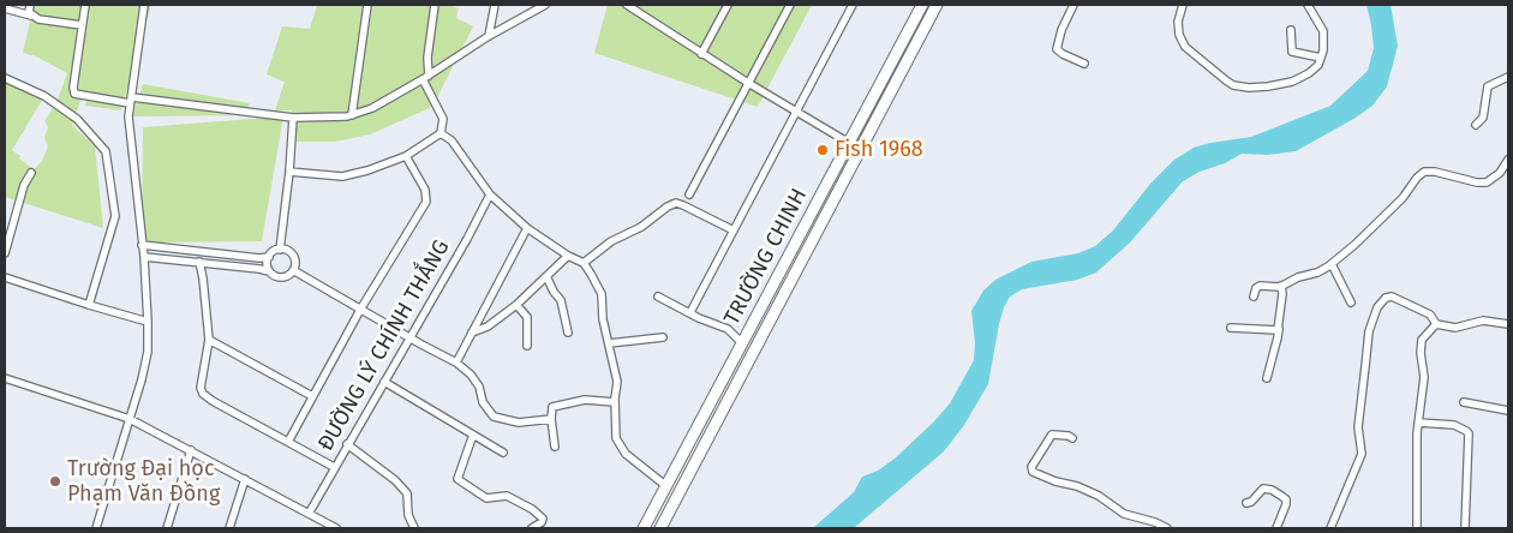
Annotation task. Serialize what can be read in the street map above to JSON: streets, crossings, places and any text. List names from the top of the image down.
{
  "streets": {
    "street": ["TRƯỜNG CHINH", "ĐƯỜNG LÝ CHÍNH THẮNG"]
  },
  "places": ["Fish 1968", "Trường Đại học Phạm Văn Đồng"]
}
